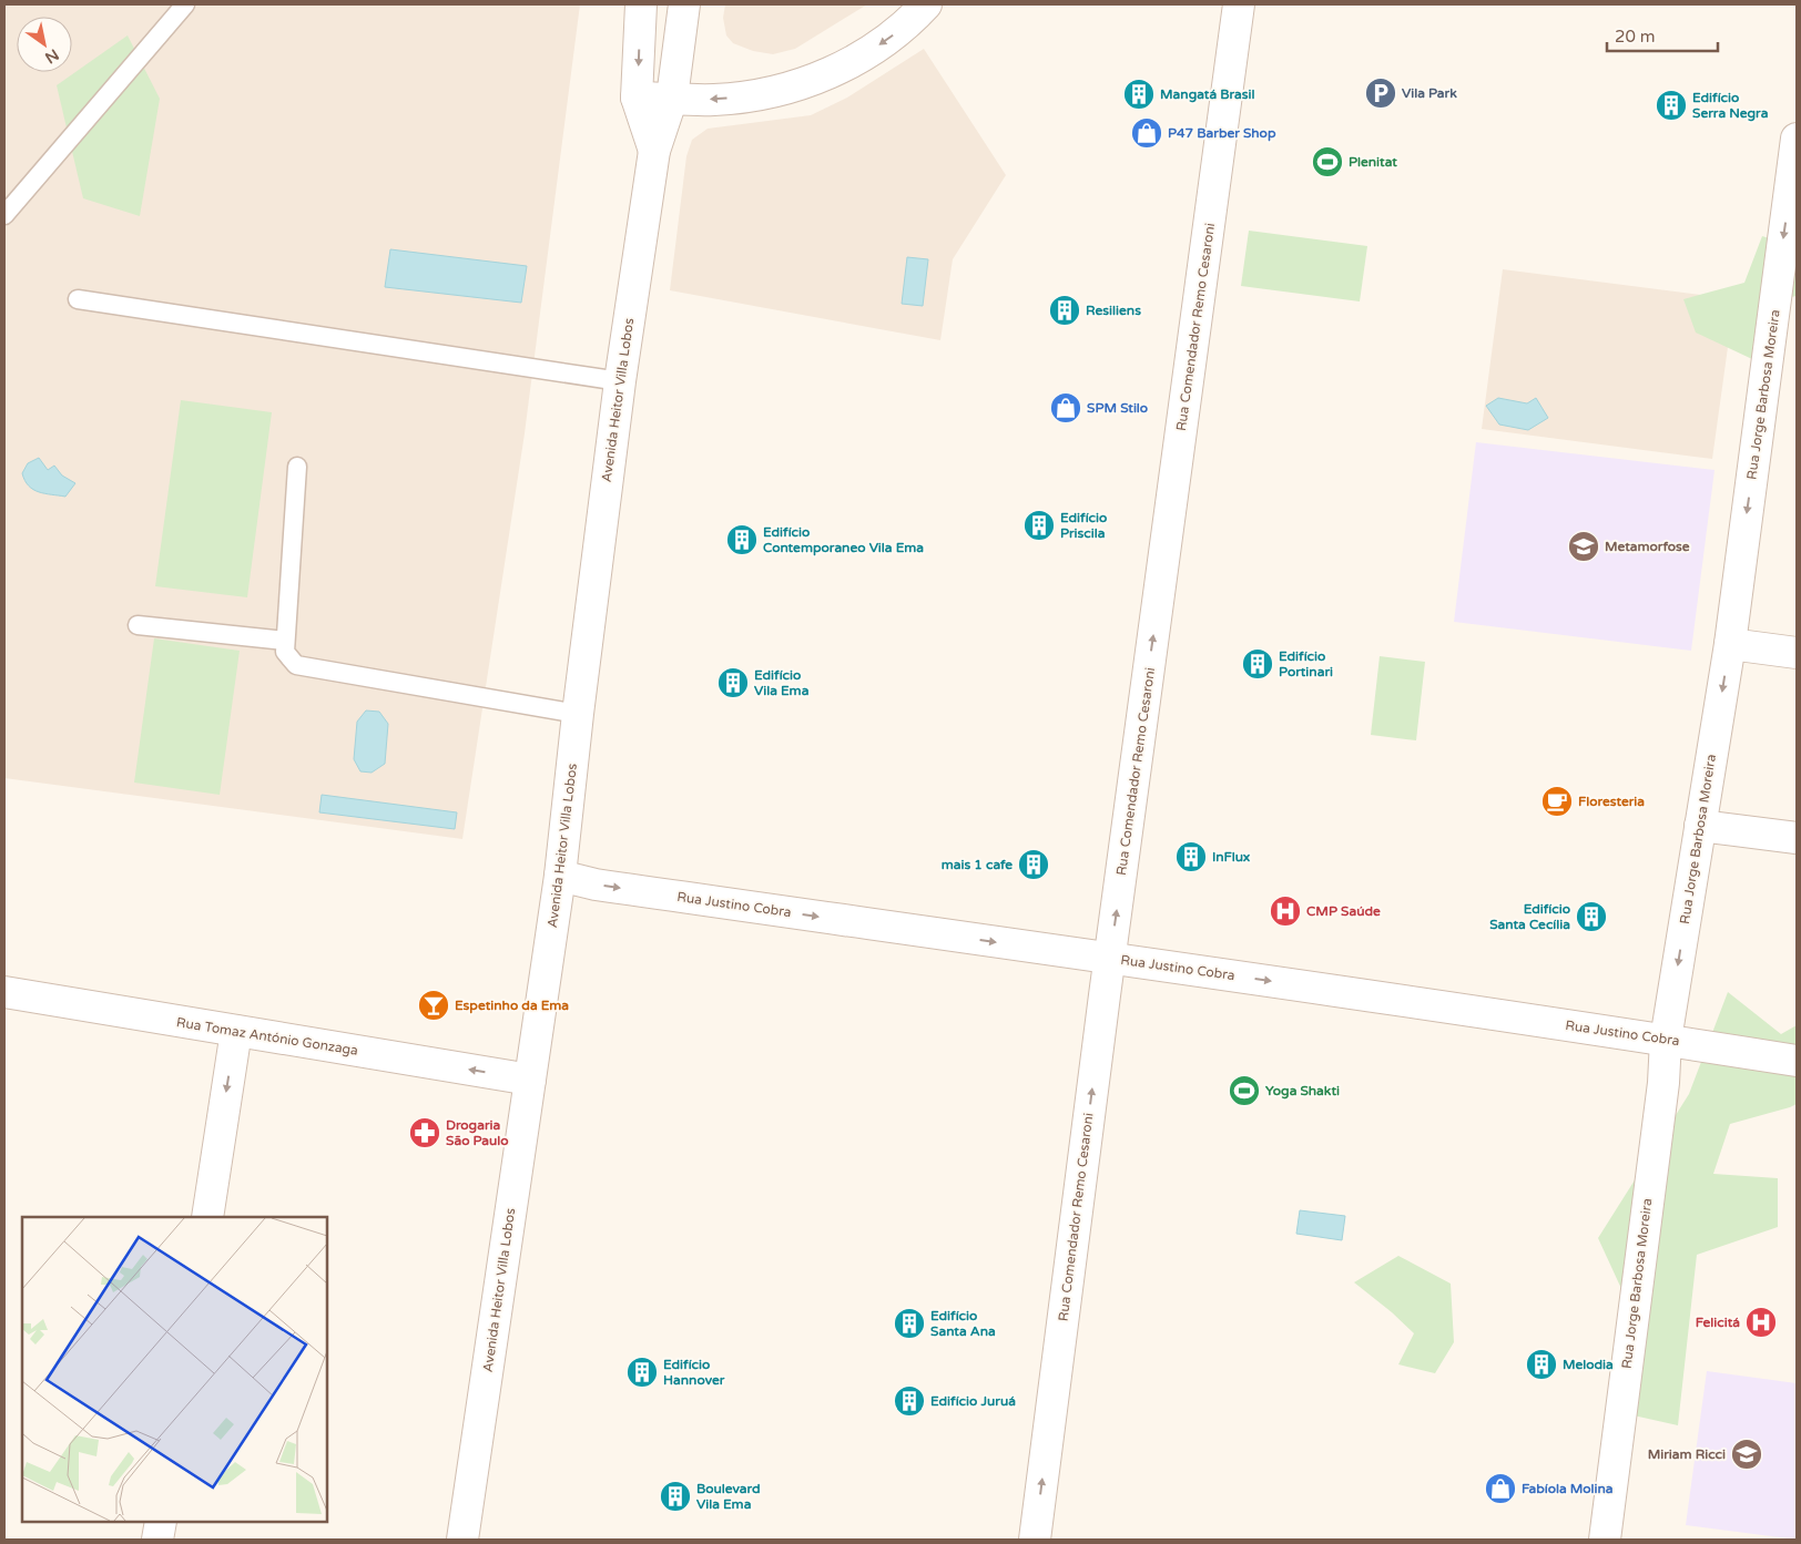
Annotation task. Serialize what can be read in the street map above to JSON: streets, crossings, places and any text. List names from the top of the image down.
{
  "streets": {
    "street": [
      "Rua Comendador Remo Cesaroni",
      "Rua Jorge Barbosa Moreira",
      "Avenida Heitor Villa Lobos",
      "Rua Justino Cobra",
      "Rua Tomaz António Gonzaga"
    ]
  },
  "crossings": [
    ["Rua Comendador Remo Cesaroni", "Rua Justino Cobra"],
    ["Rua Jorge Barbosa Moreira", "Rua Justino Cobra"],
    ["Avenida Heitor Villa Lobos", "Rua Justino Cobra"],
    ["Avenida Heitor Villa Lobos", "Rua Tomaz António Gonzaga"]
  ],
  "one_way": [
    "Rua Comendador Remo Cesaroni",
    "Rua Jorge Barbosa Moreira",
    "Rua Justino Cobra",
    "Rua Tomaz António Gonzaga"
  ],
  "places": {
    "parking": ["Vila Park"],
    "building": [
      "Mangatá Brasil",
      "Edifício Serra Negra",
      "Resiliens",
      "Edifício Priscila",
      "Edifício Contemporaneo Vila Ema",
      "Edifício Portinari",
      "Edifício Vila Ema",
      "InFlux",
      "mais 1 cafe",
      "Edifício Santa Cecília",
      "Edifício Santa Ana",
      "Melodia",
      "Edifício Hannover",
      "Edifício Juruá",
      "Boulevard Vila Ema"
    ],
    "shop": ["P47 Barber Shop", "SPM Stilo", "Fabíola Molina"],
    "sports": ["Plenitat", "Yoga Shakti"],
    "school or university": ["Metamorfose", "Miriam Ricci"],
    "cafe": ["Floresteria"],
    "hospital": ["CMP Saúde", "Felicitá"],
    "bar": ["Espetinho da Ema"],
    "pharmacy": ["Drogaria São Paulo"]
  },
  "scale_bar": "20 m",
  "north": "bottom right"
}
